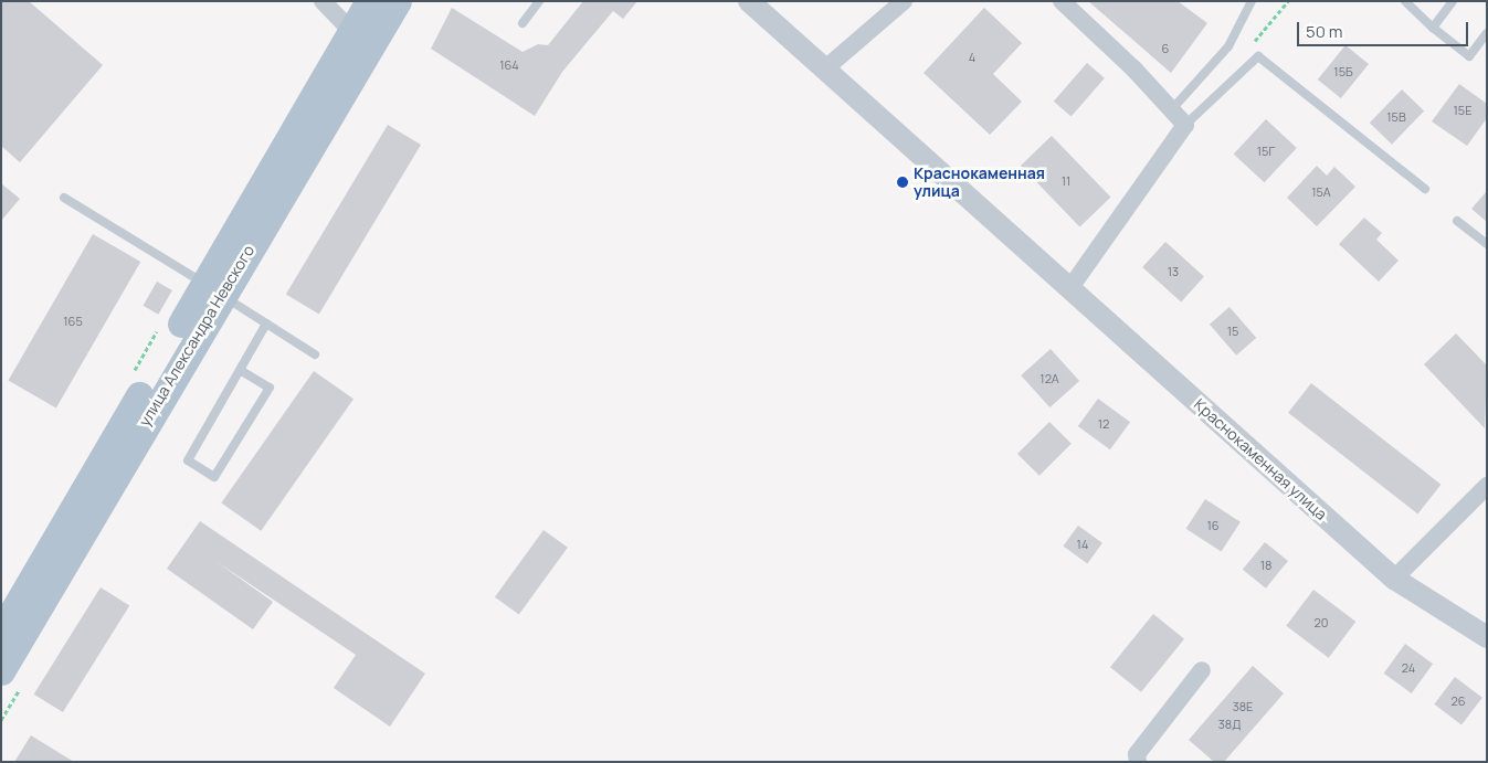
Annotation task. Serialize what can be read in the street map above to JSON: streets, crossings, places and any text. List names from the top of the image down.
{
  "streets": {
    "main road": ["улица Александра Невского"],
    "street": ["Краснокаменная улица"]
  },
  "places": ["Краснокаменная улица"],
  "house_numbers": [
    "6",
    "4",
    "164",
    "15Б",
    "15Е",
    "15В",
    "15Г",
    "11",
    "15А",
    "13",
    "165",
    "15",
    "12А",
    "12",
    "16",
    "14",
    "18",
    "20",
    "24",
    "26",
    "38Е",
    "38Д"
  ],
  "scale_bar": "50 m"
}
